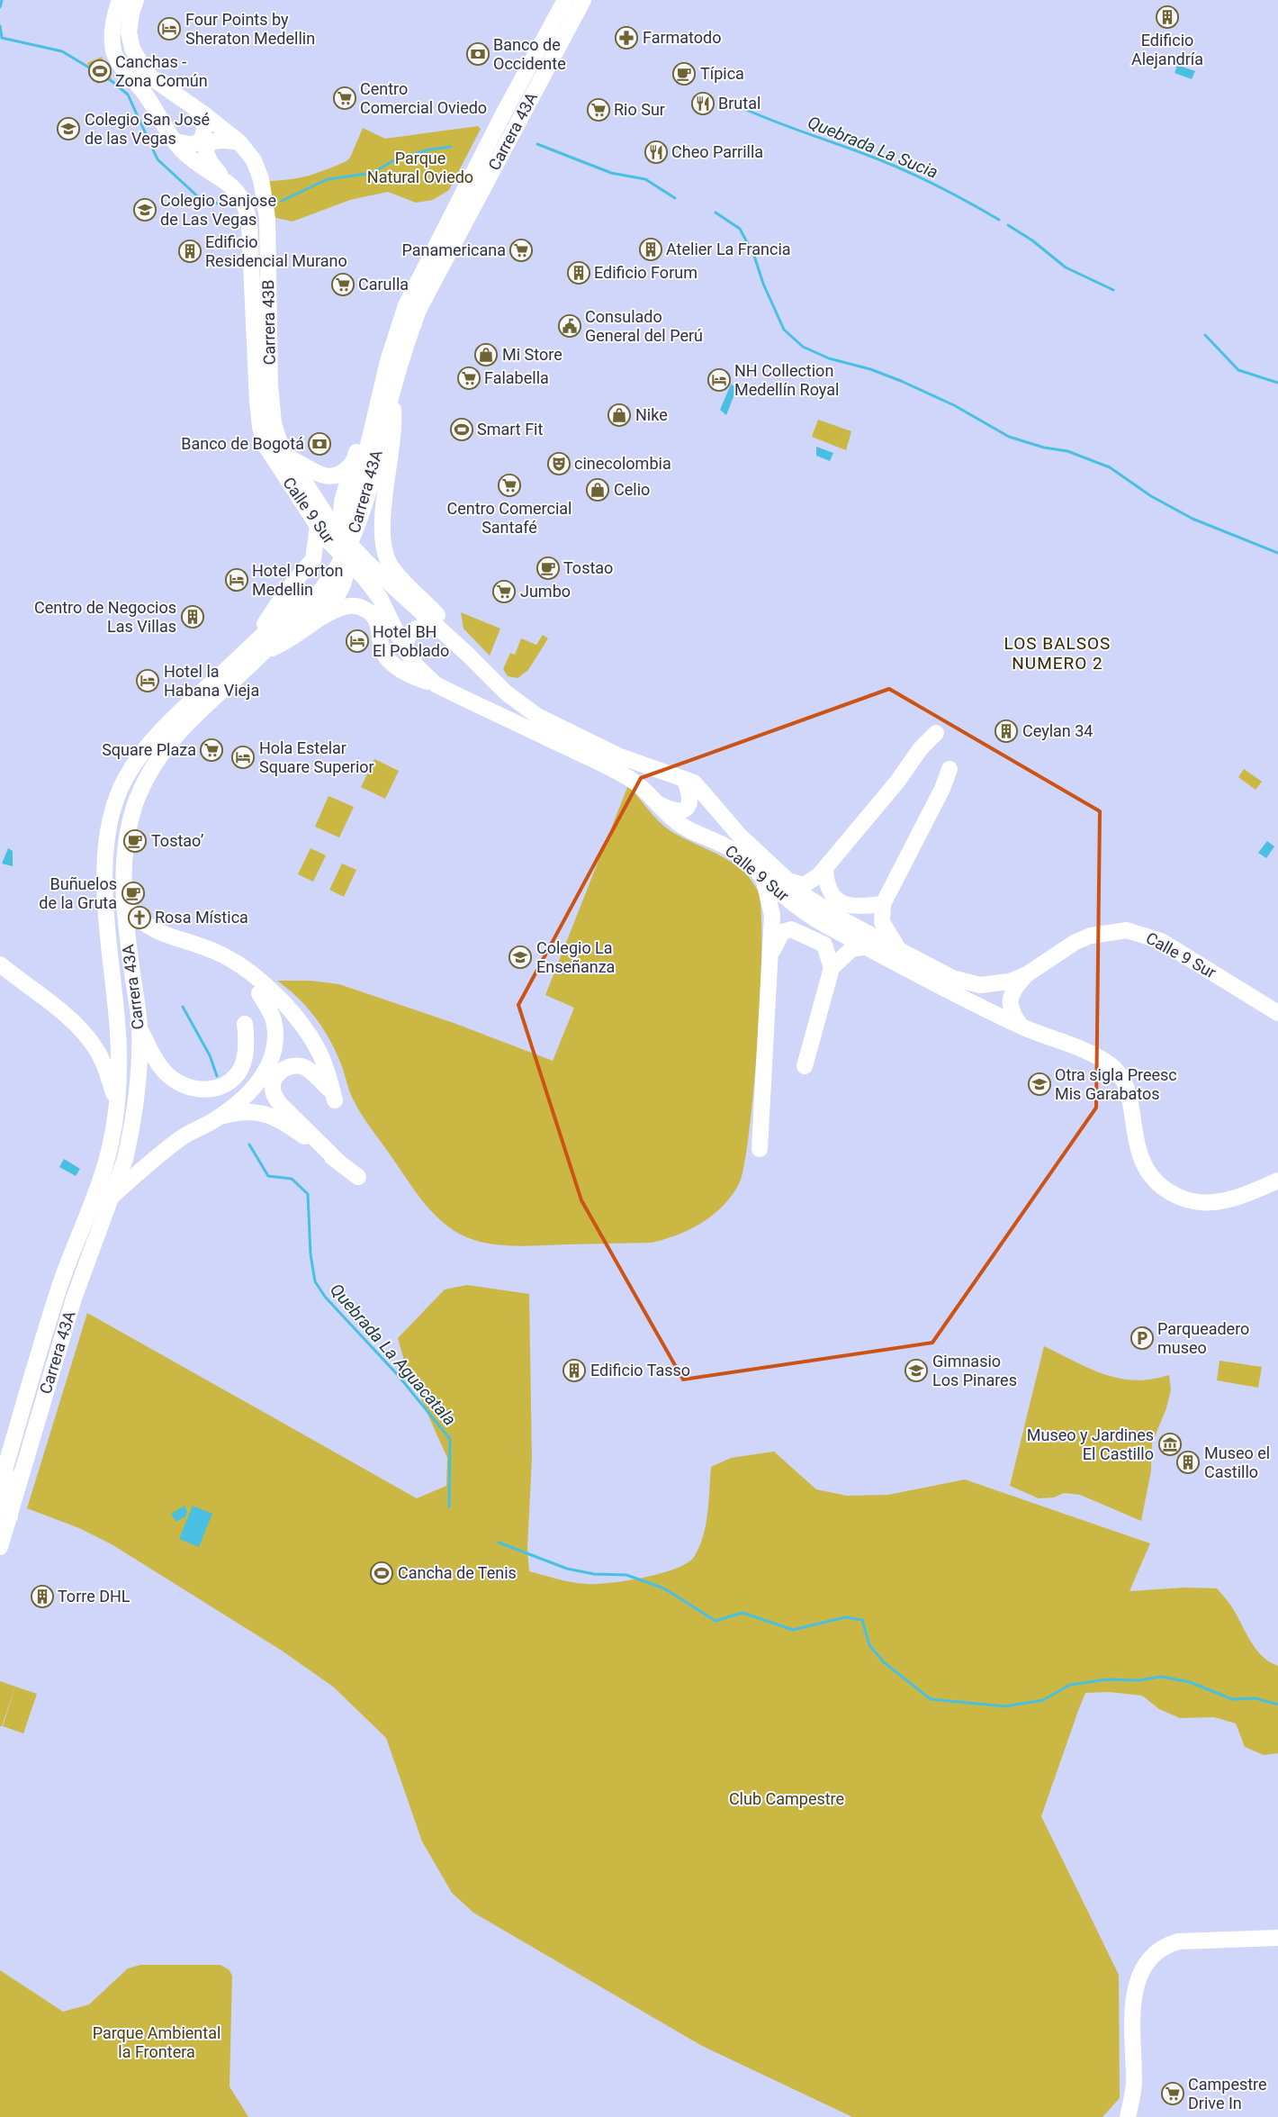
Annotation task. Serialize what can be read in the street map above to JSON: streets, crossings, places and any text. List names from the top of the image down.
{
  "streets": {
    "main road": ["Carrera 43A", "Carrera 43B", "Calle 9 Sur"]
  },
  "crossings": [
    ["Carrera 43B", "Calle 9 Sur"]
  ],
  "districts": ["LOS BALSOS NUMERO 2"],
  "water": ["Quebrada La Sucia", "Quebrada La Aguacatala"],
  "parks": ["Parque Natural Oviedo", "Club Campestre", "Parque Ambiental la Frontera"],
  "places": {
    "building": [
      "Edificio Alejandría",
      "Atelier La Francia",
      "Edificio Residencial Murano",
      "Edificio Forum",
      "Centro de Negocios Las Villas",
      "Ceylan 34",
      "Edificio Tasso",
      "Museo el Castillo",
      "Torre DHL"
    ],
    "hotel": [
      "Four Points by Sheraton Medellin",
      "NH Collection Medellín Royal",
      "Hotel Porton Medellin",
      "Hotel BH El Poblado",
      "Hotel la Habana Vieja",
      "Hola Estelar Square Superior"
    ],
    "pharmacy": ["Farmatodo"],
    "bank": ["Banco de Occidente", "Banco de Bogotá"],
    "sports": ["Canchas - Zona Común", "Smart Fit", "Cancha de Tenis"],
    "cafe": [
      "Típica",
      "Tostao",
      "Tostao’",
      "Buñuelos de la Gruta"
    ],
    "supermarket": [
      "Centro Comercial Oviedo",
      "Rio Sur",
      "Panamericana",
      "Carulla",
      "Falabella",
      "Centro Comercial Santafé",
      "Jumbo",
      "Square Plaza",
      "Campestre Drive In"
    ],
    "restaurant": ["Brutal", "Cheo Parrilla"],
    "school or university": [
      "Colegio San José de las Vegas",
      "Colegio Sanjose de Las Vegas",
      "Colegio La Enseñanza",
      "Otra sigla Preesc Mis Garabatos",
      "Gimnasio Los Pinares"
    ],
    "public building": ["Consulado General del Perú"],
    "shop": ["Mi Store", "Nike", "Celio"],
    "theatre": ["cinecolombia"],
    "church": ["Rosa Mística"],
    "parking": ["Parqueadero museo"],
    "museum": ["Museo y Jardines El Castillo"]
  }
}
